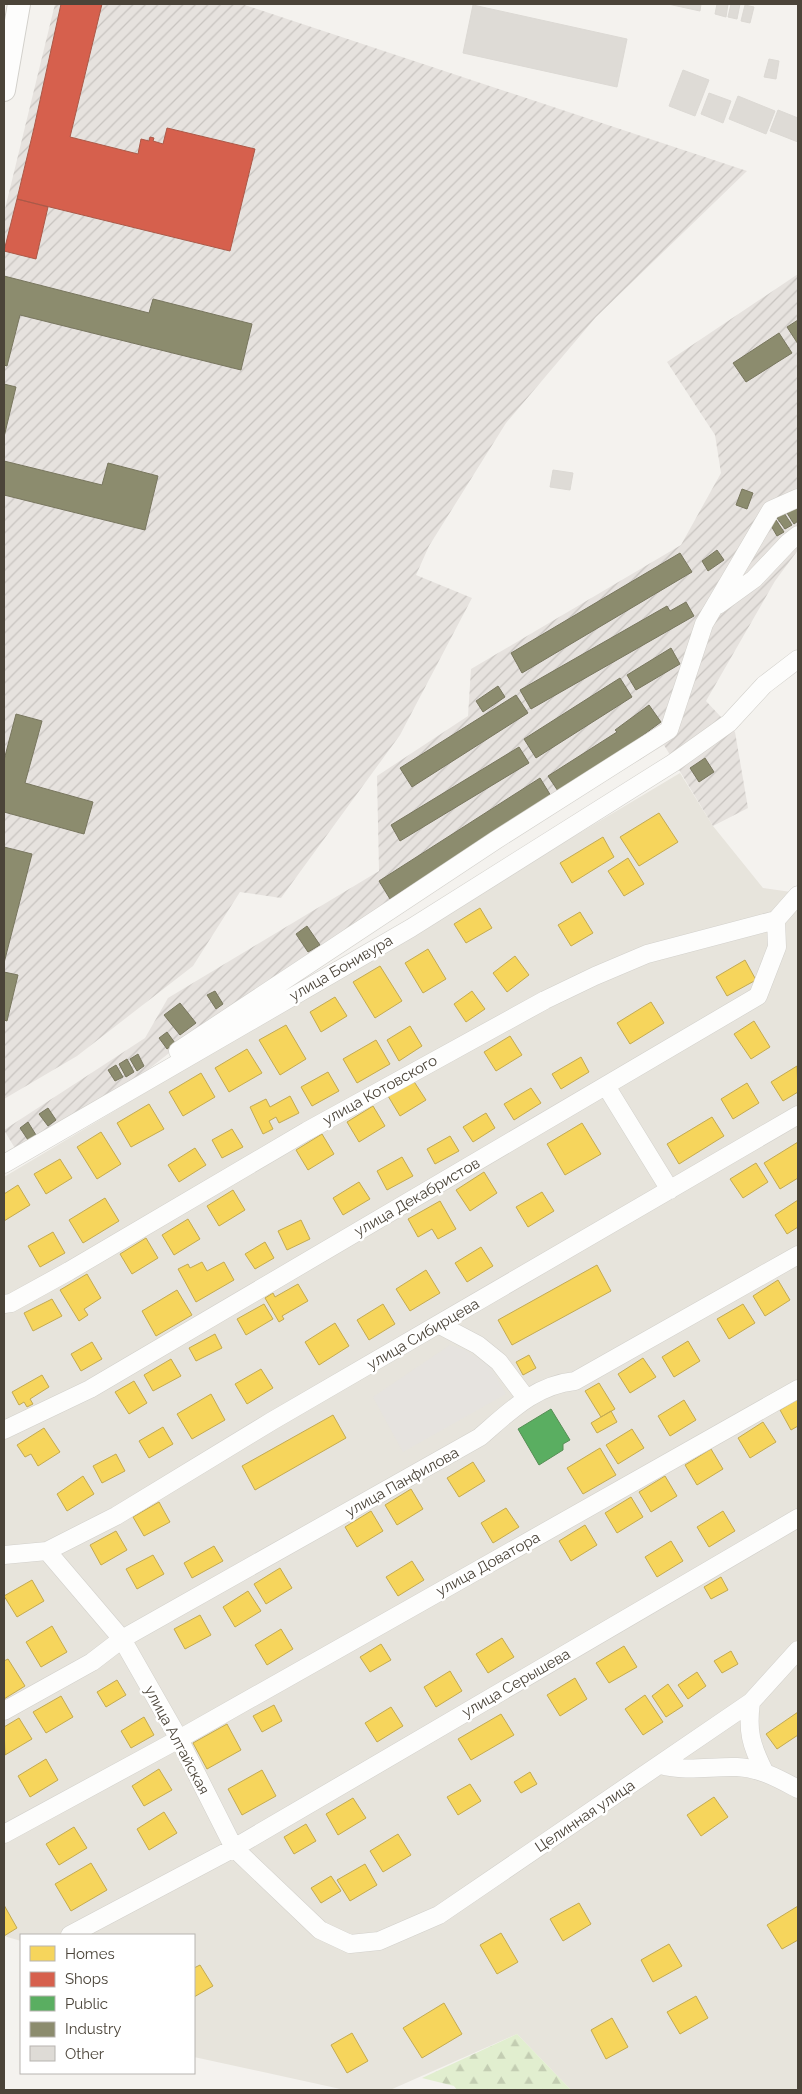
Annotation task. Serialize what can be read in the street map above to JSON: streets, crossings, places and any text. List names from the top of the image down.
{
  "streets": {
    "street": [
      "улица Бонивура",
      "улица Котовского",
      "улица Декабристов",
      "улица Сибирцева",
      "улица Панфилова",
      "улица Доватора",
      "улица Серышева",
      "улица Алтайская",
      "Целинная улица"
    ]
  },
  "crossings": [
    ["улица Котовского", "улица Декабристов"],
    ["улица Сибирцева", "улица Алтайская"],
    ["улица Панфилова", "улица Алтайская"],
    ["улица Доватора", "улица Алтайская"],
    ["улица Серышева", "улица Алтайская"],
    ["улица Алтайская", "Целинная улица"]
  ],
  "legend": [
    "Homes",
    "Shops",
    "Public",
    "Industry",
    "Other"
  ]
}
